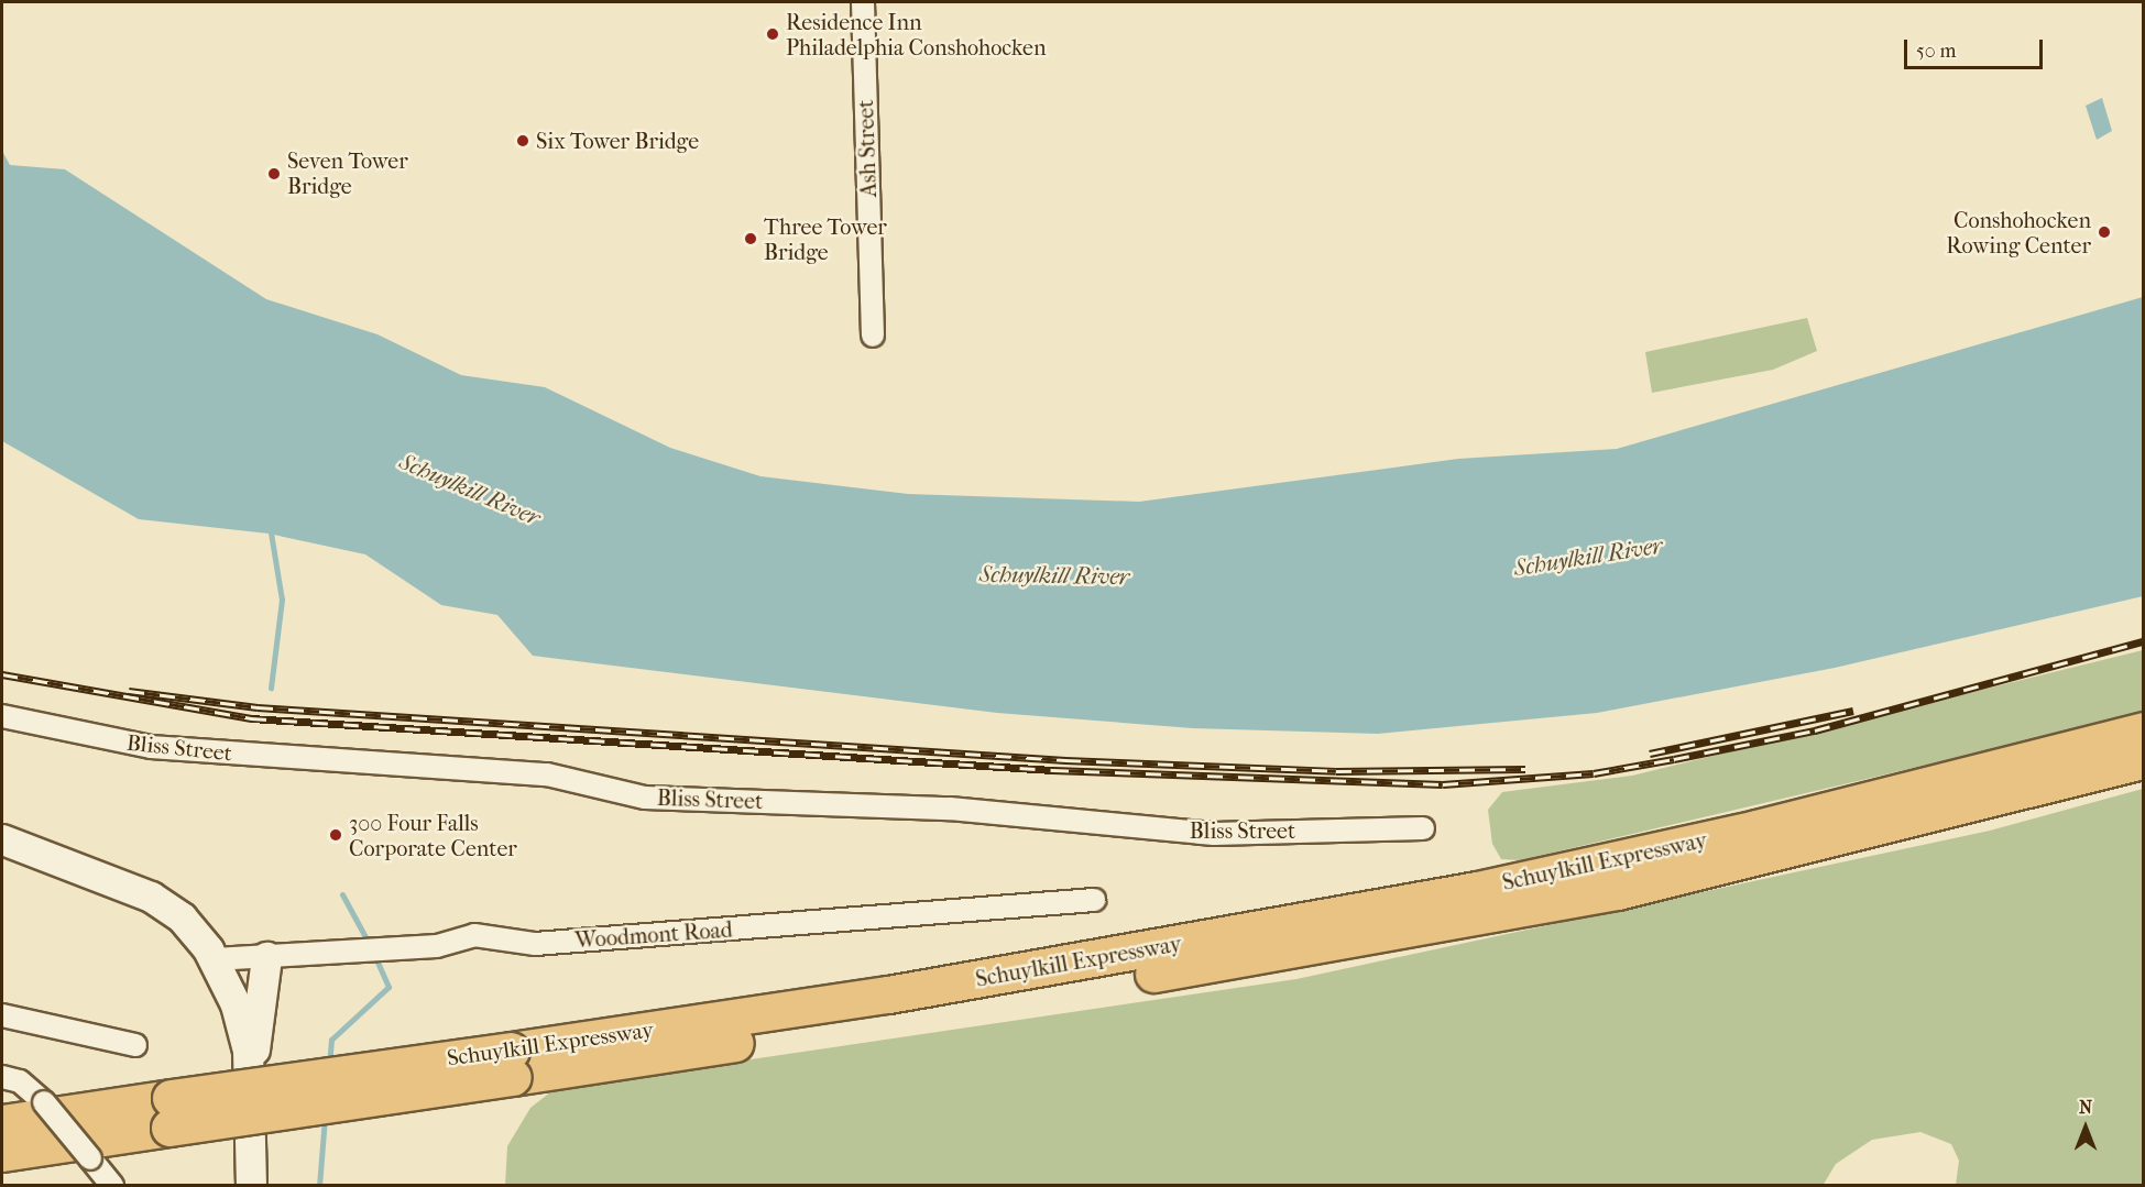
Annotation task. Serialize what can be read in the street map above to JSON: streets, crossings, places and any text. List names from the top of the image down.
{
  "streets": {
    "highway": ["Schuylkill Expressway"],
    "street": ["Ash Street", "Bliss Street", "Woodmont Road"]
  },
  "water": ["Schuylkill River"],
  "places": [
    "Residence Inn Philadelphia Conshohocken",
    "Six Tower Bridge",
    "Seven Tower Bridge",
    "Conshohocken Rowing Center",
    "Three Tower Bridge",
    "300 Four Falls Corporate Center"
  ],
  "scale_bar": "50 m",
  "north": "top"
}
